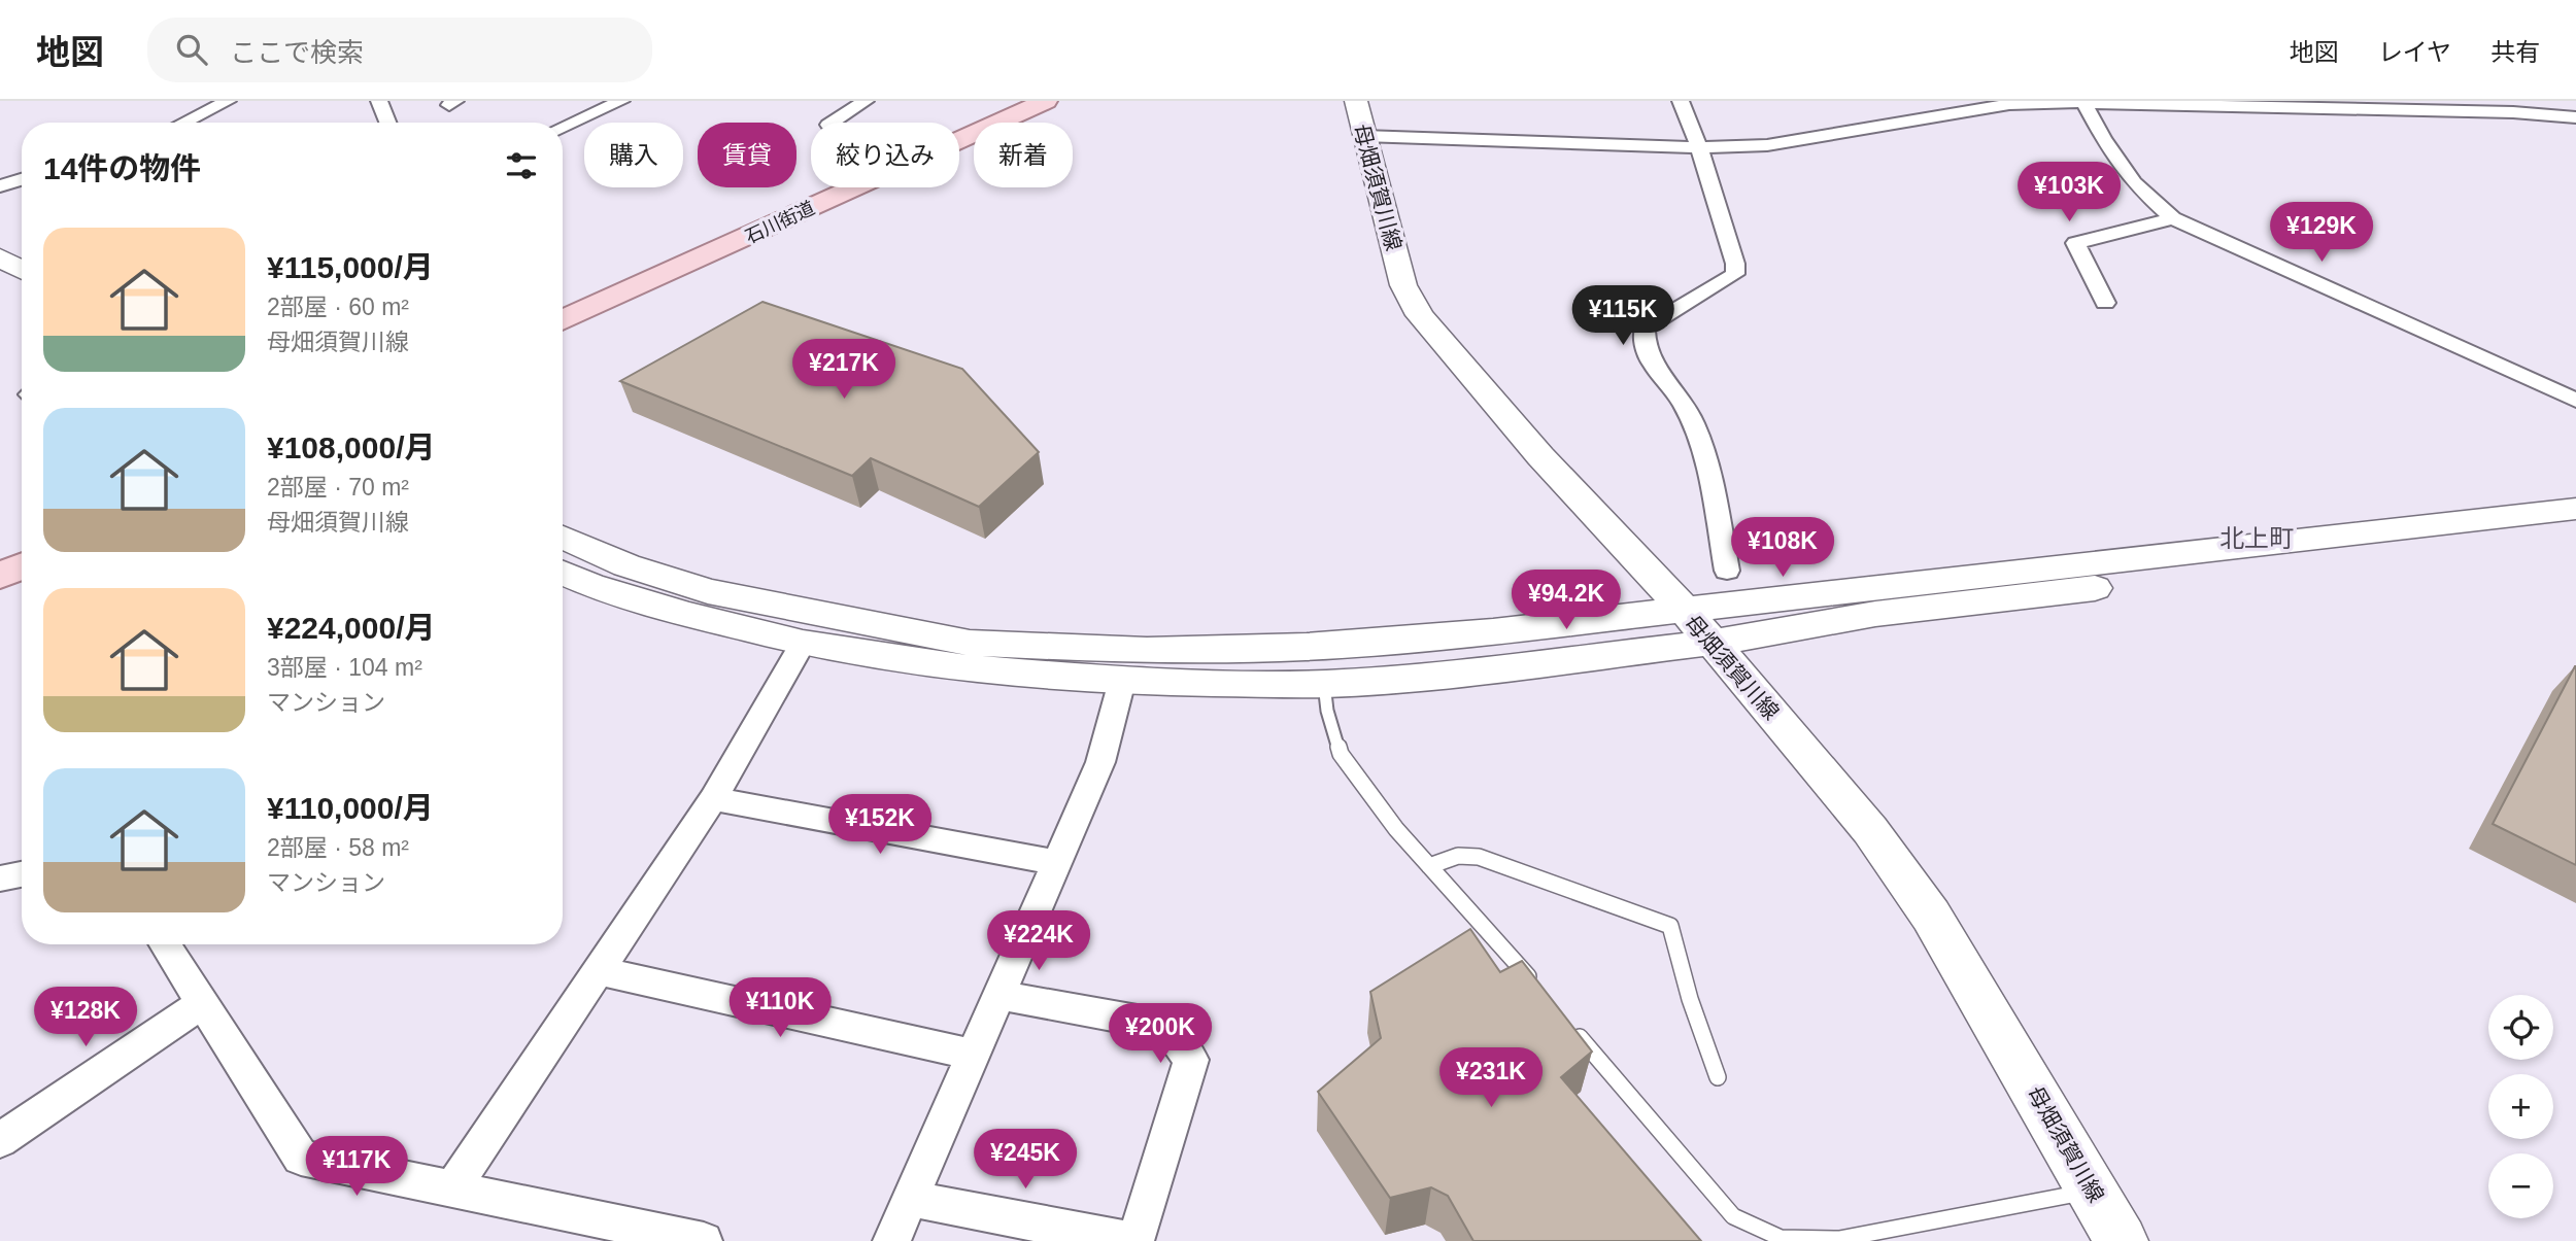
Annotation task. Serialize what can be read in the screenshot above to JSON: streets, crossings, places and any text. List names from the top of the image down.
{
  "streets": {
    "main road": ["石川街道"],
    "street": ["母畑須賀川線"]
  },
  "districts": ["北上町"],
  "page": {
    "header": "地図",
    "search": "ここで検索",
    "nav": ["地図", "レイヤ", "共有"],
    "chip": [
      "購入",
      "賃貸",
      "絞り込み",
      "新着"
    ],
    "heading": "14件の物件",
    "price": [
      "¥103K",
      "¥129K",
      "¥115K",
      "¥217K",
      "¥108K",
      "¥94.2K",
      "¥152K",
      "¥224K",
      "¥110K",
      "¥128K",
      "¥200K",
      "¥231K",
      "¥245K",
      "¥117K"
    ],
    "list": [
      {
        "name": "¥115,000/月",
        "note": "2部屋 · 60 m² · 母畑須賀川線"
      },
      {
        "name": "¥108,000/月",
        "note": "2部屋 · 70 m² · 母畑須賀川線"
      },
      {
        "name": "¥224,000/月",
        "note": "3部屋 · 104 m² · マンション"
      },
      {
        "name": "¥110,000/月",
        "note": "2部屋 · 58 m² · マンション"
      }
    ],
    "map_buttons": ["+", "−"]
  }
}
